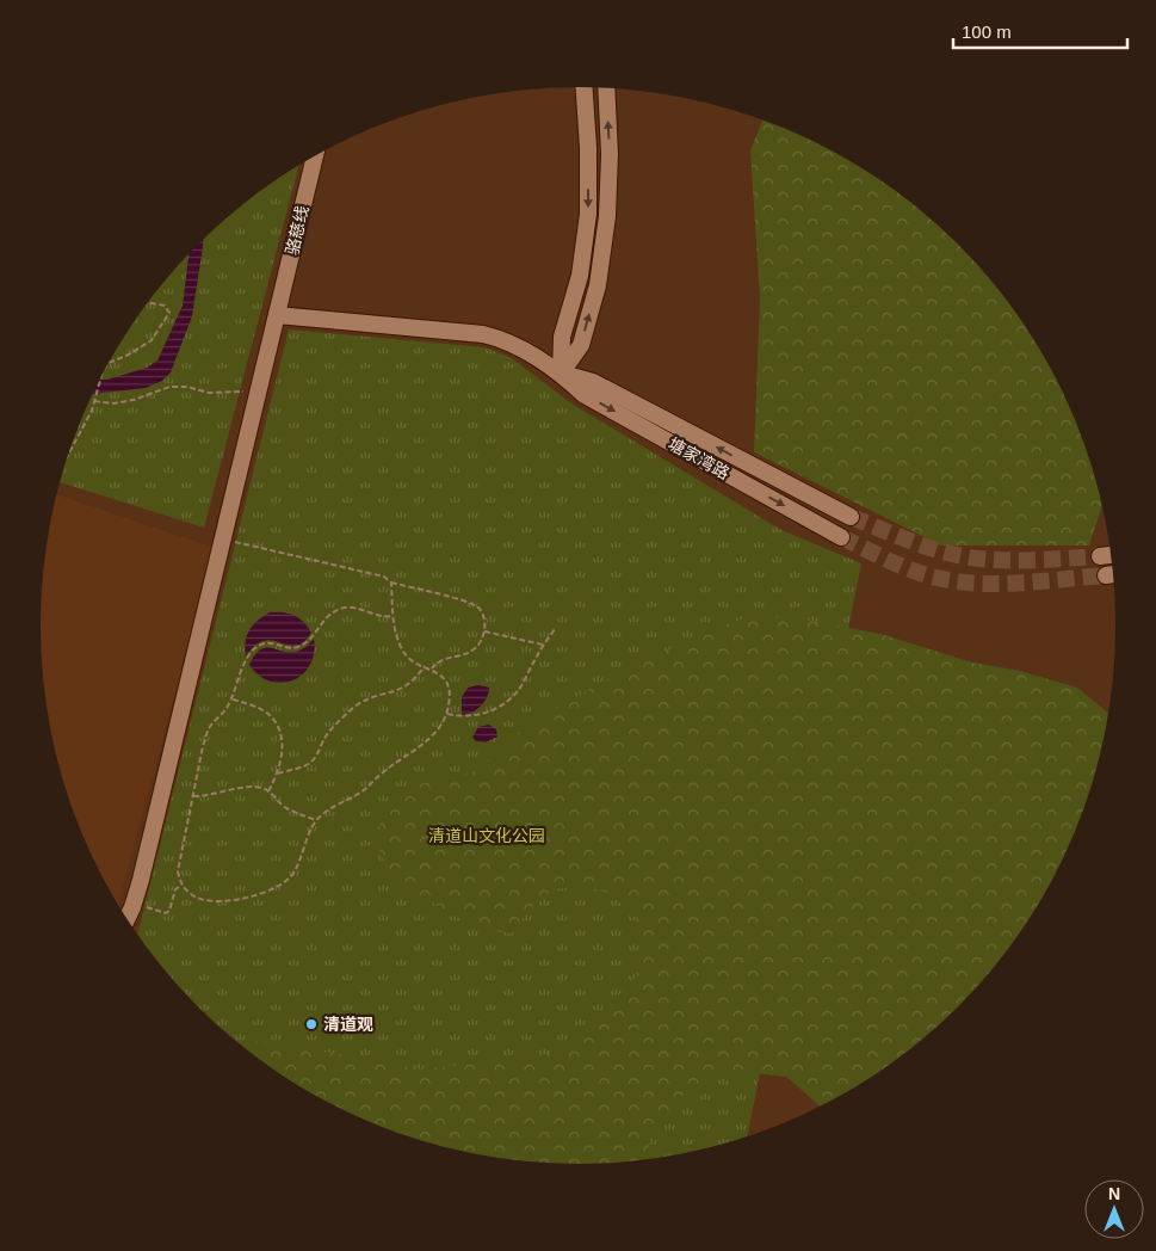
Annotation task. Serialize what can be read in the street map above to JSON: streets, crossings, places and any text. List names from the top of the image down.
{
  "streets": {
    "street": ["骆慈线", "塘家湾路"]
  },
  "crossings": [
    ["骆慈线", "塘家湾路"]
  ],
  "parks": ["清道山文化公园"],
  "places": ["清道观"],
  "scale_bar": "100 m",
  "north": "top"
}
